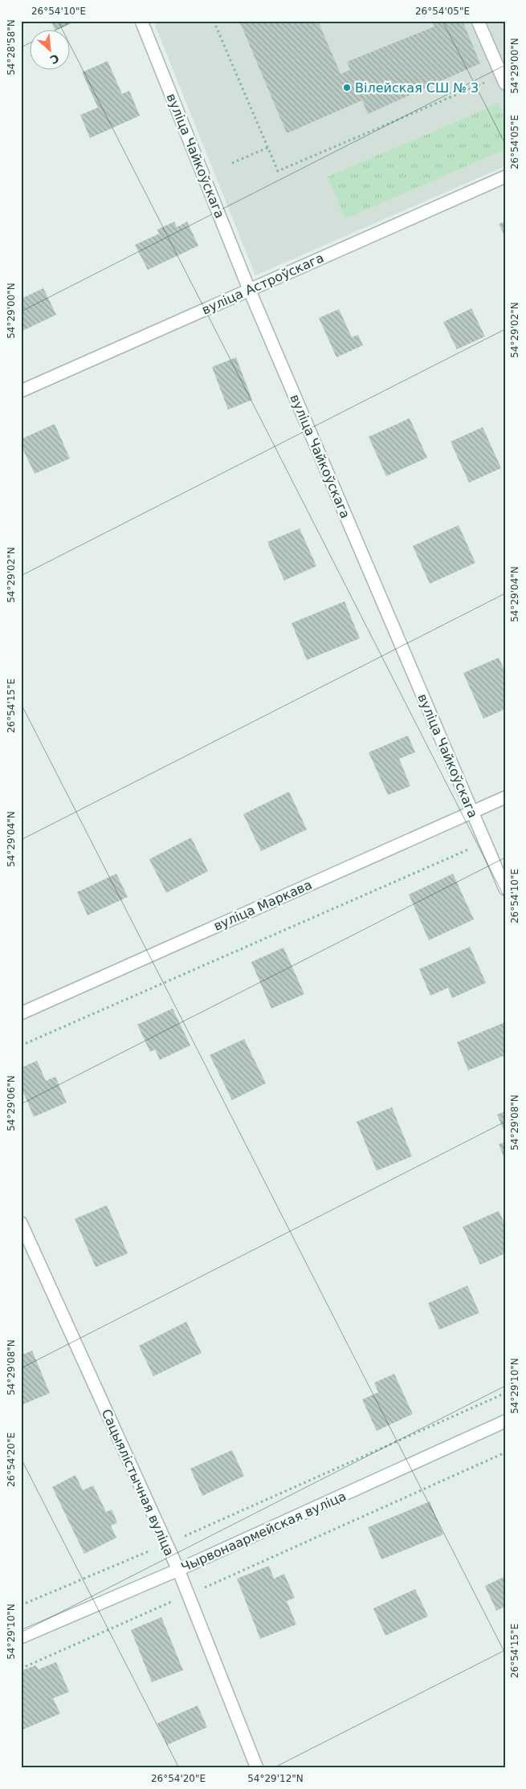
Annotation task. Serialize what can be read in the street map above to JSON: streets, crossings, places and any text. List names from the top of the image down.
{
  "streets": {
    "street": [
      "вуліца Чайкоўскага",
      "вуліца Астроўскага",
      "вуліца Маркава",
      "Сацыялістычная вуліца",
      "Чырвонаармейская вуліца"
    ]
  },
  "crossings": [
    ["вуліца Чайкоўскага", "вуліца Астроўскага"],
    ["вуліца Чайкоўскага", "вуліца Маркава"],
    ["Сацыялістычная вуліца", "Чырвонаармейская вуліца"]
  ],
  "places": ["Вілейская СШ № 3"],
  "north": "bottom right",
  "coordinates": [
    "26°54'10\"E",
    "26°54'05\"E",
    "54°28'58\"N",
    "54°29'00\"N",
    "54°29'02\"N",
    "54°29'04\"N",
    "26°54'15\"E",
    "54°29'06\"N",
    "54°29'08\"N",
    "54°29'10\"N",
    "26°54'20\"E",
    "54°29'12\"N"
  ]
}
